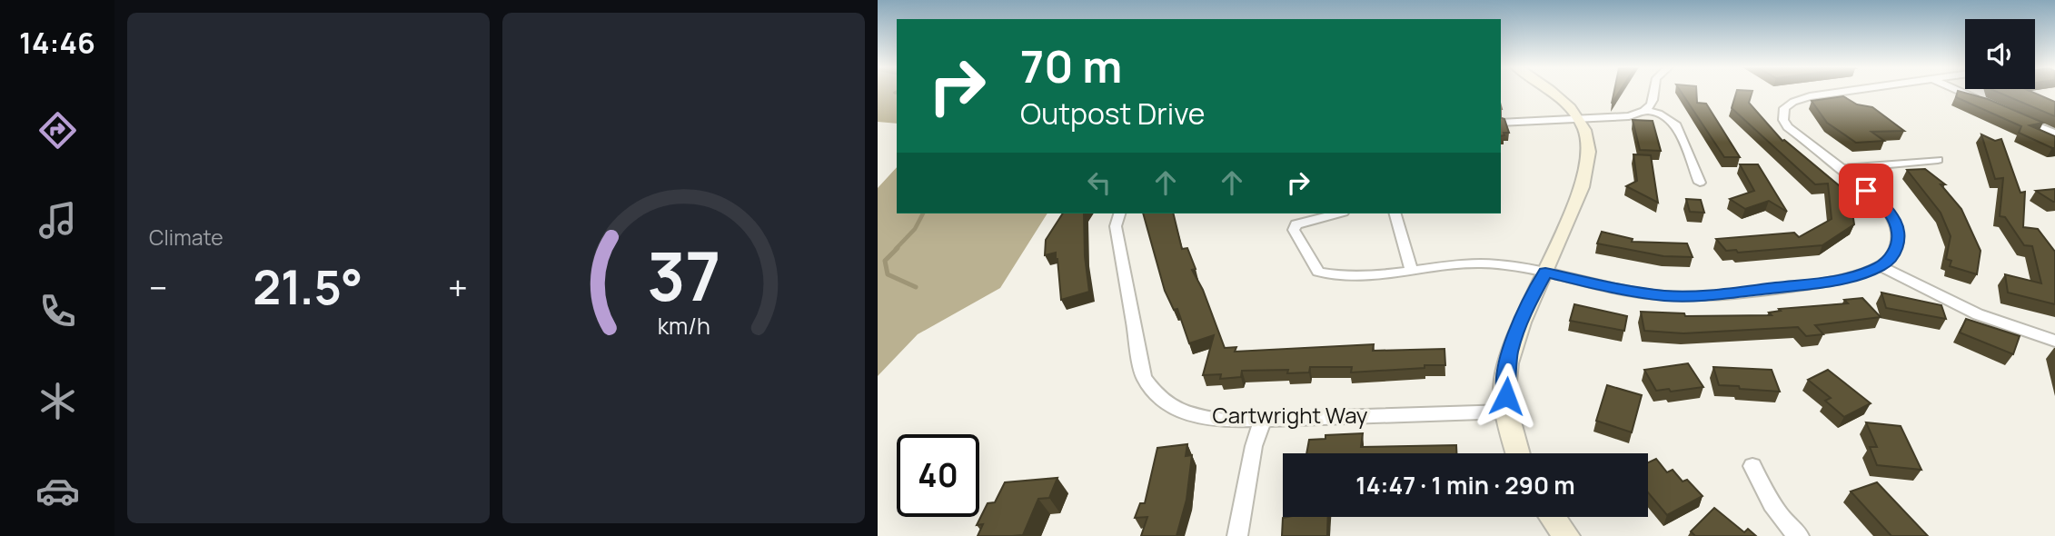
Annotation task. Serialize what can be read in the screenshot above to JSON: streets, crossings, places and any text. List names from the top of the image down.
{
  "streets": {
    "street": ["Cartwright Way"]
  },
  "page": {
    "tabs": "14:46",
    "tile": "Climate",
    "turn": ["70 m", "Outpost Drive"],
    "heat": ["−", "21.5°", "+"],
    "limit": "40",
    "trip": "14:47 · 1 min · 290 m",
    "gauge": ["37", "km/h"]
  }
}
